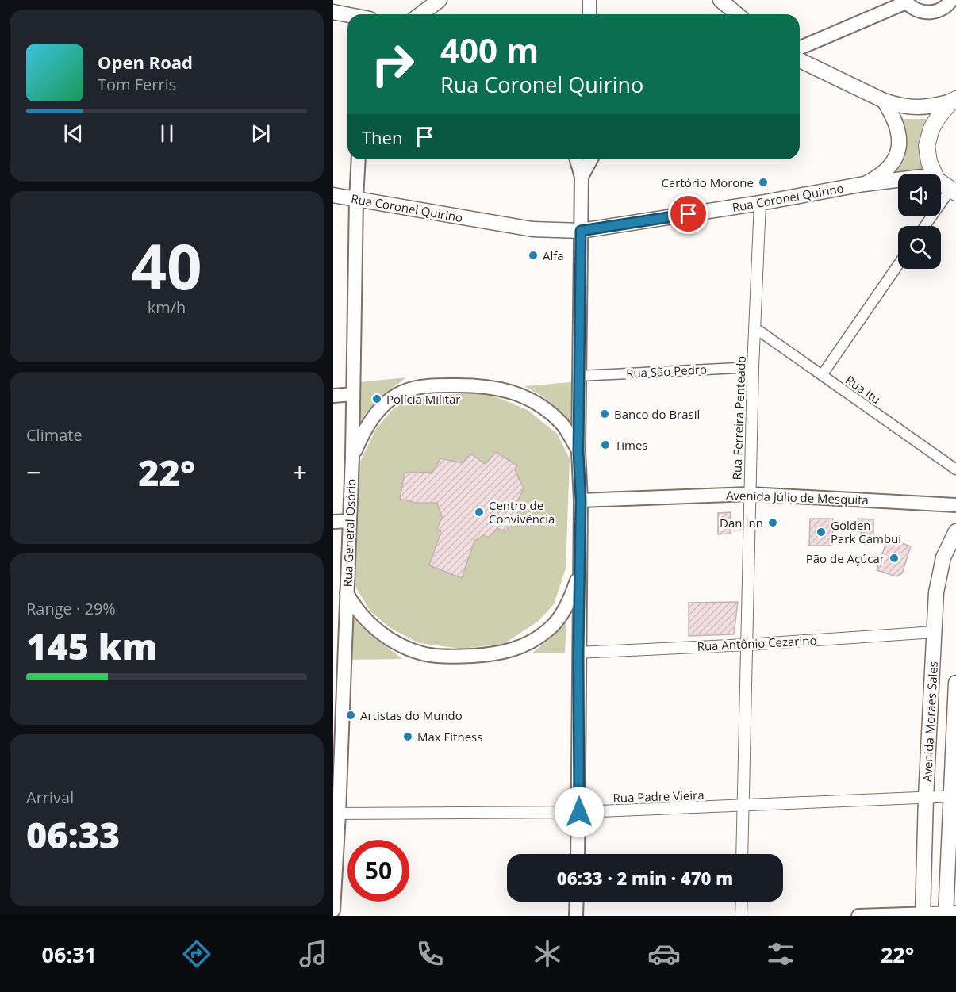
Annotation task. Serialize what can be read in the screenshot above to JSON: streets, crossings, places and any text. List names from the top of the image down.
{
  "streets": {
    "highway": ["Rua Coronel Quirino"],
    "main road": ["Avenida Júlio de Mesquita", "Rua General Osório", "Avenida Moraes Sales"],
    "street": [
      "Rua São Pedro",
      "Rua Itu",
      "Rua Ferreira Penteado",
      "Rua Antônio Cezarino",
      "Rua Padre Vieira"
    ]
  },
  "crossings": [
    ["Rua Coronel Quirino", "Rua Ferreira Penteado"],
    ["Rua Coronel Quirino", "Rua General Osório"],
    ["Rua São Pedro", "Rua Ferreira Penteado"],
    ["Rua Itu", "Rua Ferreira Penteado"],
    ["Rua Ferreira Penteado", "Avenida Júlio de Mesquita"],
    ["Rua Ferreira Penteado", "Rua Antônio Cezarino"],
    ["Rua Ferreira Penteado", "Rua Padre Vieira"],
    ["Rua General Osório", "Rua Padre Vieira"],
    ["Rua Antônio Cezarino", "Avenida Moraes Sales"],
    ["Avenida Moraes Sales", "Rua Padre Vieira"]
  ],
  "places": [
    "Cartório Morone",
    "Alfa",
    "Polícia Militar",
    "Banco do Brasil",
    "Times",
    "Centro de Convivência",
    "Dan Inn",
    "Golden Park Cambui",
    "Pão de Açúcar",
    "Artistas do Mundo",
    "Max Fitness"
  ],
  "page": {
    "turn": ["400 m", "Rua Coronel Quirino"],
    "song": ["Open Road", "Tom Ferris"],
    "then": "Then",
    "tile": [
      ["40", "km/h"],
      "Climate",
      ["Range · 29%", "145 km"],
      ["Arrival", "06:33"]
    ],
    "heat": ["−", "22°", "+"],
    "limit": "50",
    "trip": "06:33 · 2 min · 470 m",
    "tabs": ["06:31", "22°"]
  }
}
